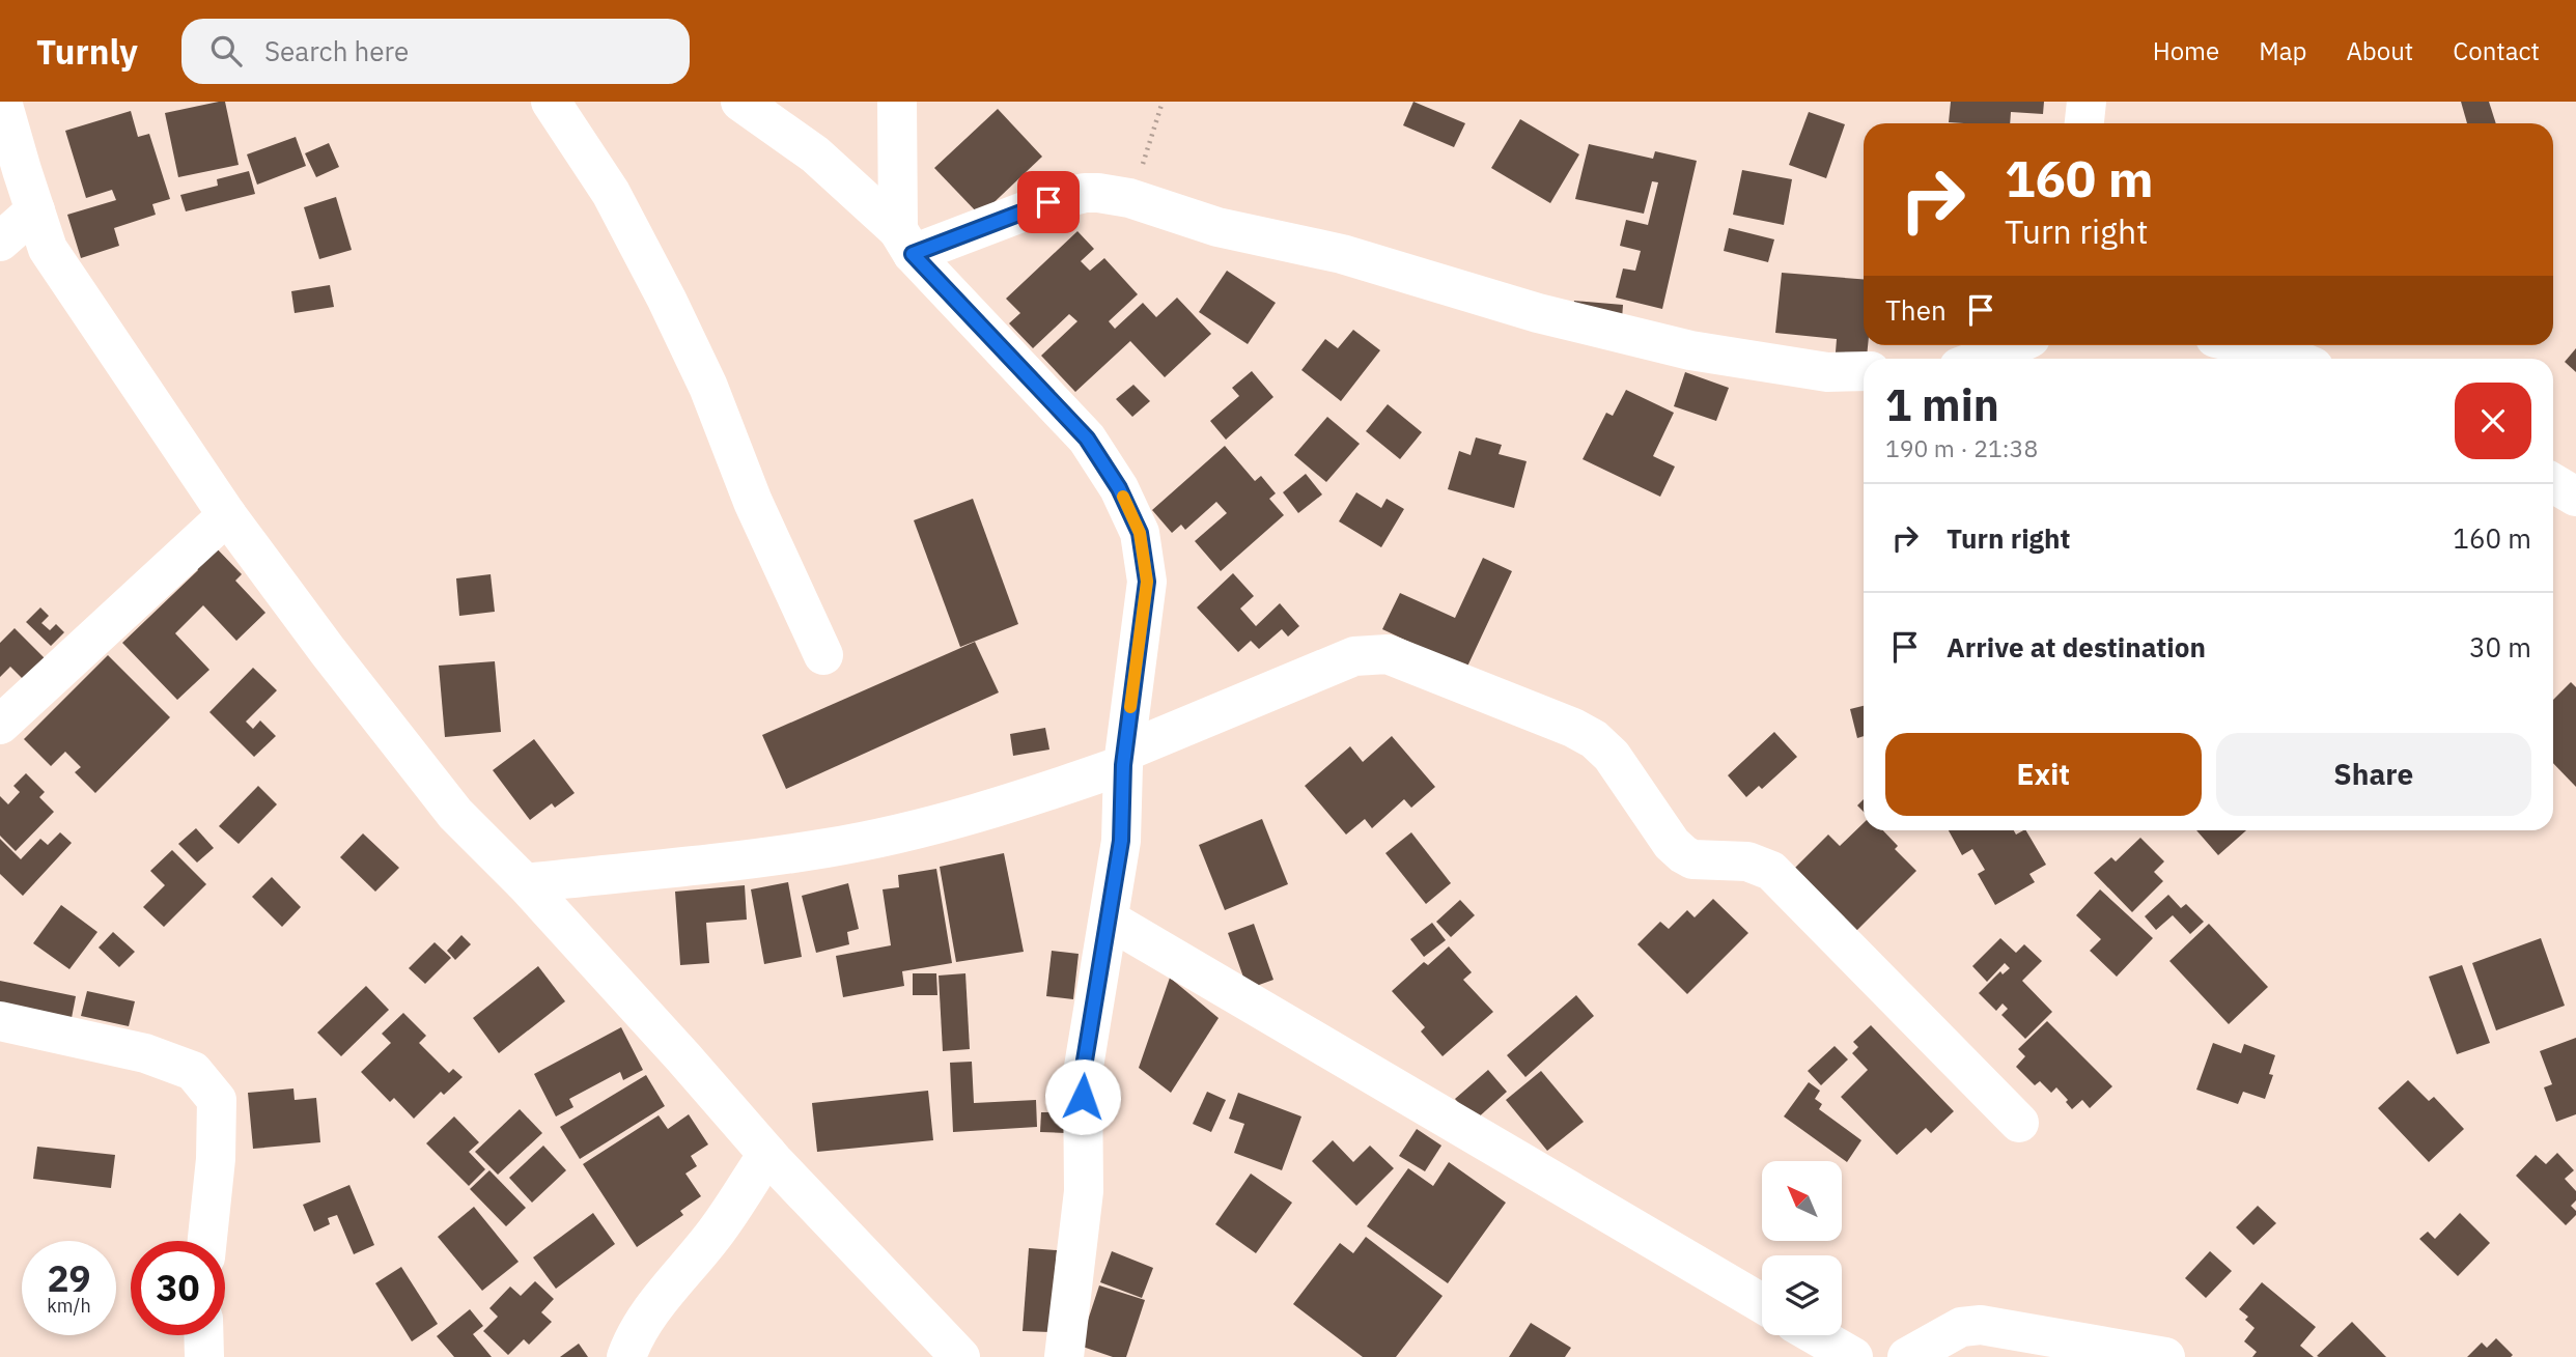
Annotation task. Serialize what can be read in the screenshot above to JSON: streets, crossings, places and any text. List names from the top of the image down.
{
  "north": "top left",
  "page": {
    "header": "Turnly",
    "search": "Search here",
    "nav": [
      "Home",
      "Map",
      "About",
      "Contact"
    ],
    "turn": ["160 m", "Turn right"],
    "then": "Then",
    "heading": ["1 min", "190 m · 21:38"],
    "list": [
      {
        "name": "Turn right",
        "value": "160 m"
      },
      {
        "name": "Arrive at destination",
        "value": "30 m"
      }
    ],
    "buttons": ["Exit", "Share"],
    "speed": "29 km/h",
    "limit": "30"
  }
}
